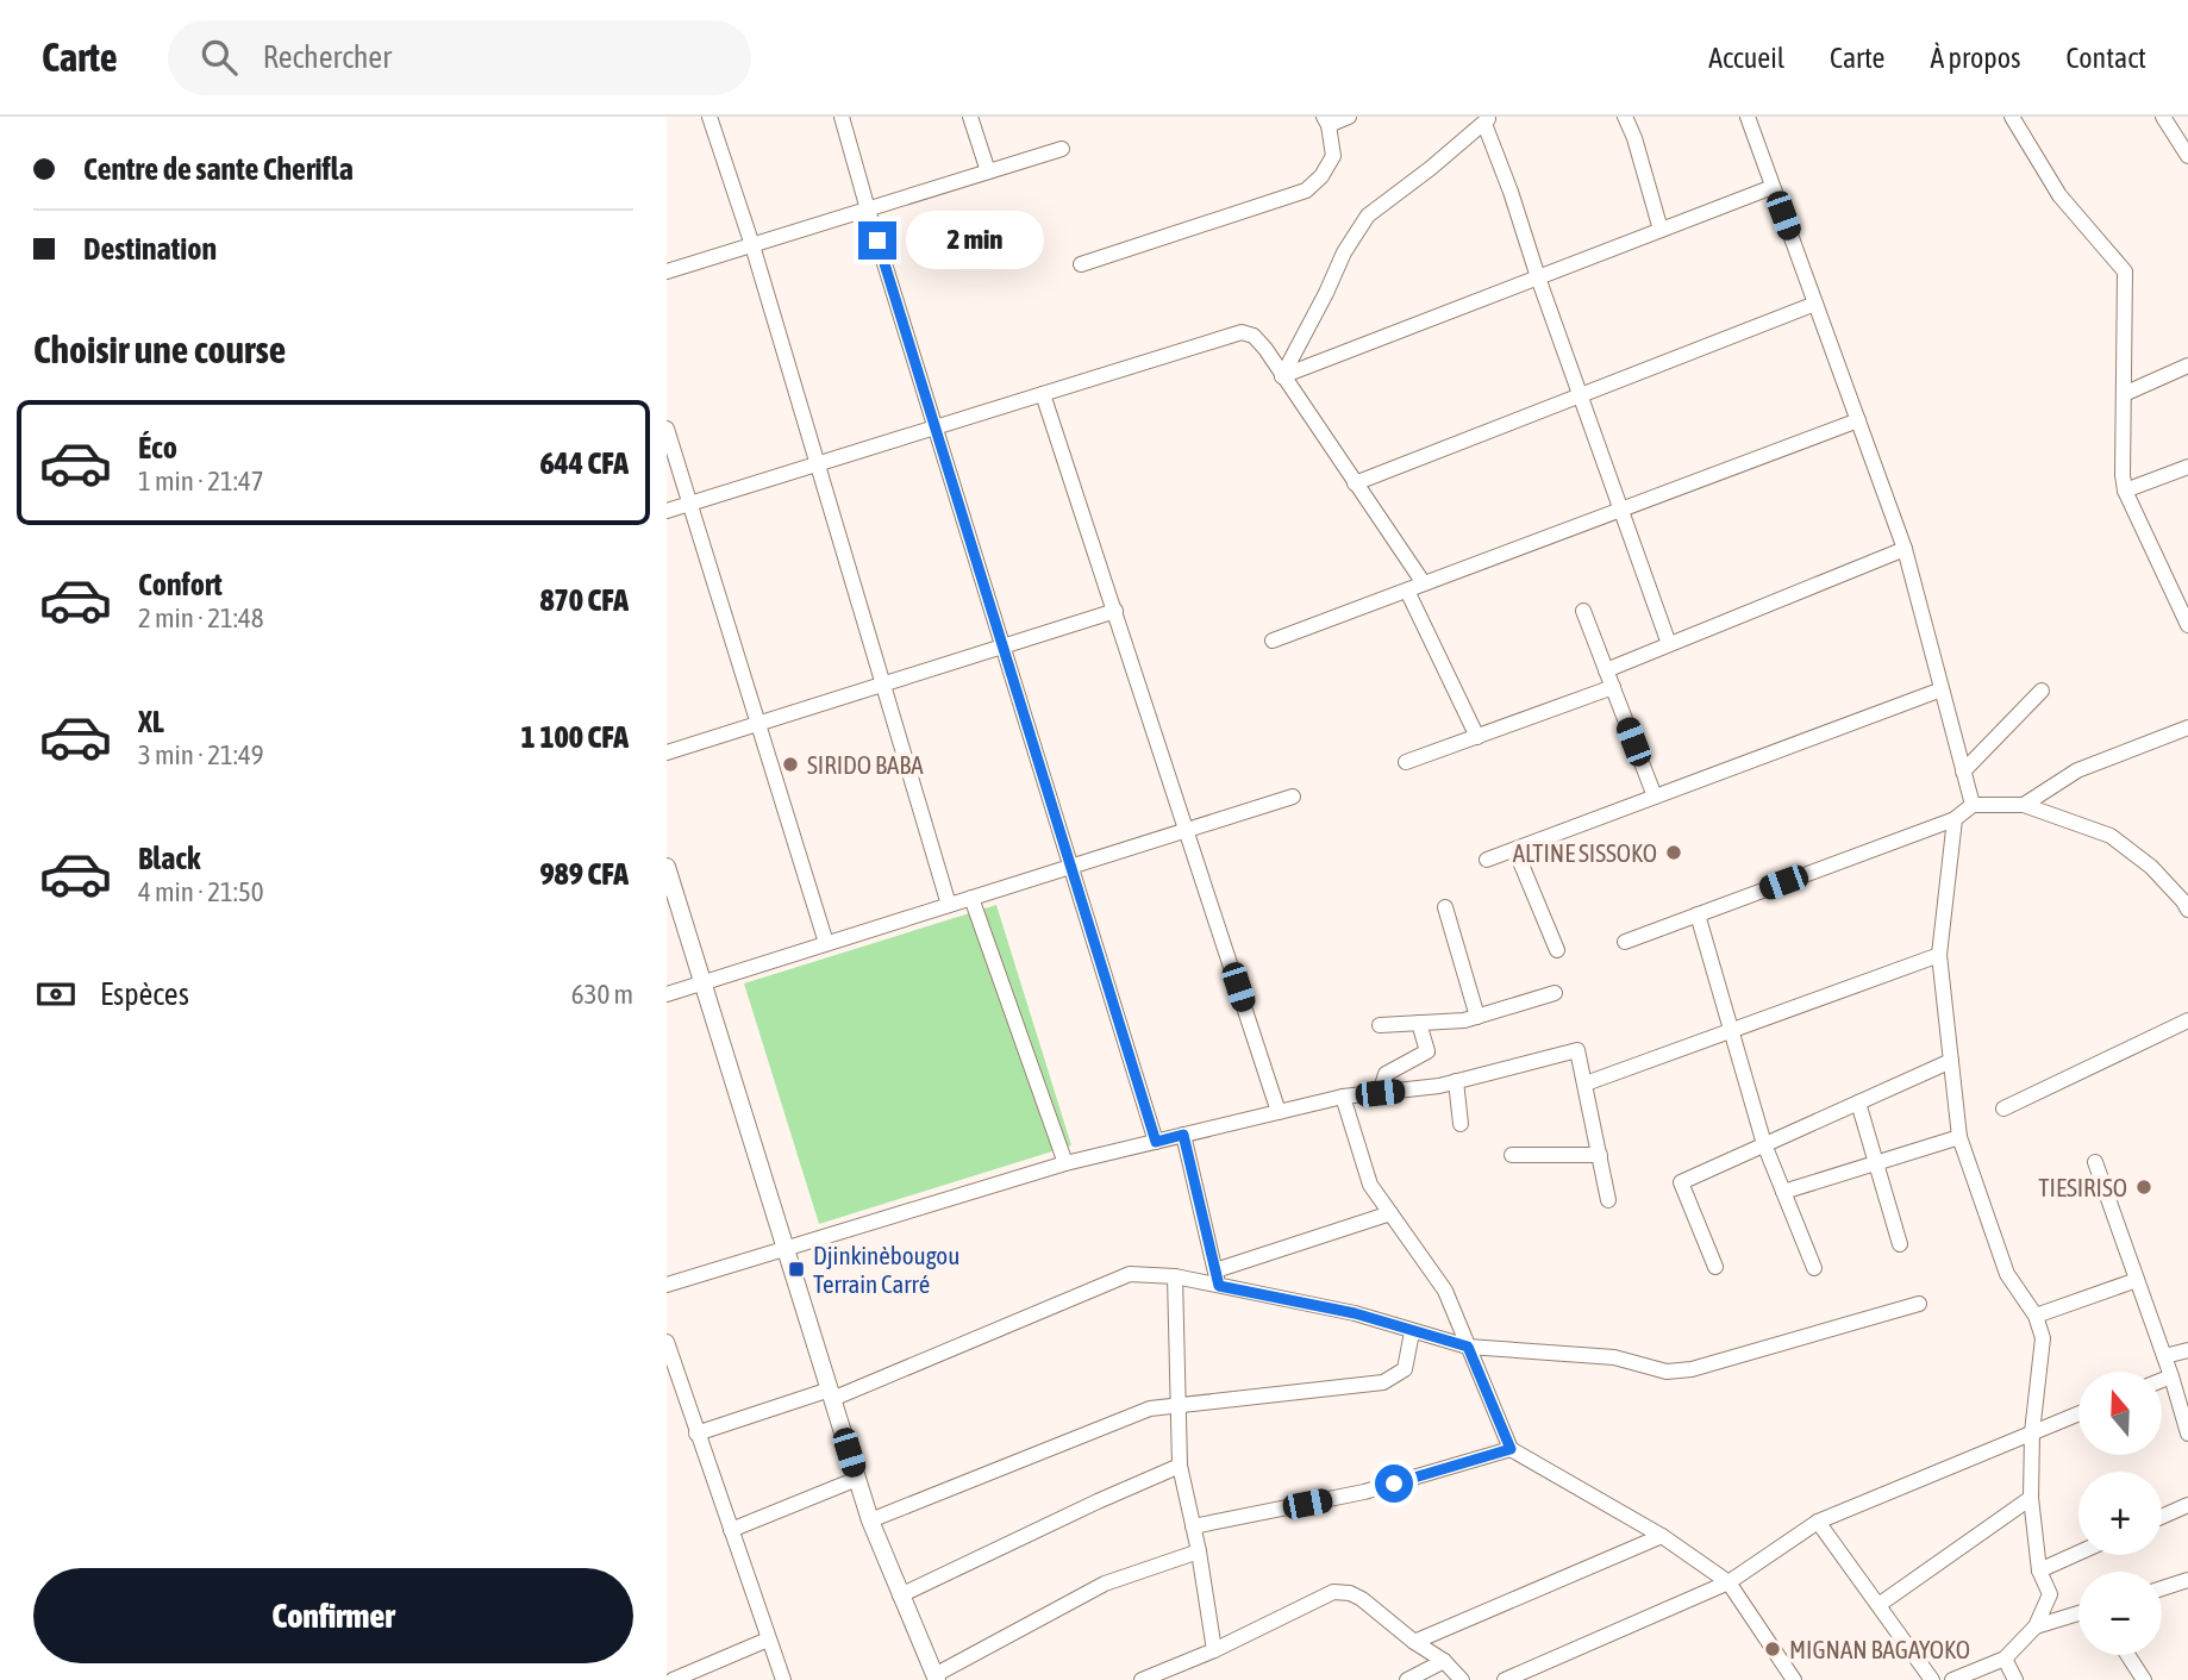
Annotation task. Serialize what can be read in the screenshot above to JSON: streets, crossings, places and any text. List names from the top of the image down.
{
  "places": {
    "other": [
      "SIRIDO BABA",
      "ALTINE SISSOKO",
      "TIESIRISO",
      "MIGNAN BAGAYOKO"
    ],
    "transit": ["Djinkinèbougou Terrain Carré"]
  },
  "north": "top",
  "page": {
    "header": "Carte",
    "search": "Rechercher",
    "nav": [
      "Accueil",
      "Carte",
      "À propos",
      "Contact"
    ],
    "banner": ["Centre de sante Cherifla", "Destination"],
    "bubble": "2 min",
    "heading": "Choisir une course",
    "list": [
      {
        "name": "Éco",
        "note": "1 min · 21:47",
        "value": "644 CFA"
      },
      {
        "name": "Confort",
        "note": "2 min · 21:48",
        "value": "870 CFA"
      },
      {
        "name": "XL",
        "note": "3 min · 21:49",
        "value": "1 100 CFA"
      },
      {
        "name": "Black",
        "note": "4 min · 21:50",
        "value": "989 CFA"
      }
    ],
    "pay": ["Espèces", "630 m"],
    "map_buttons": ["+", "−"],
    "buttons": "Confirmer"
  }
}
